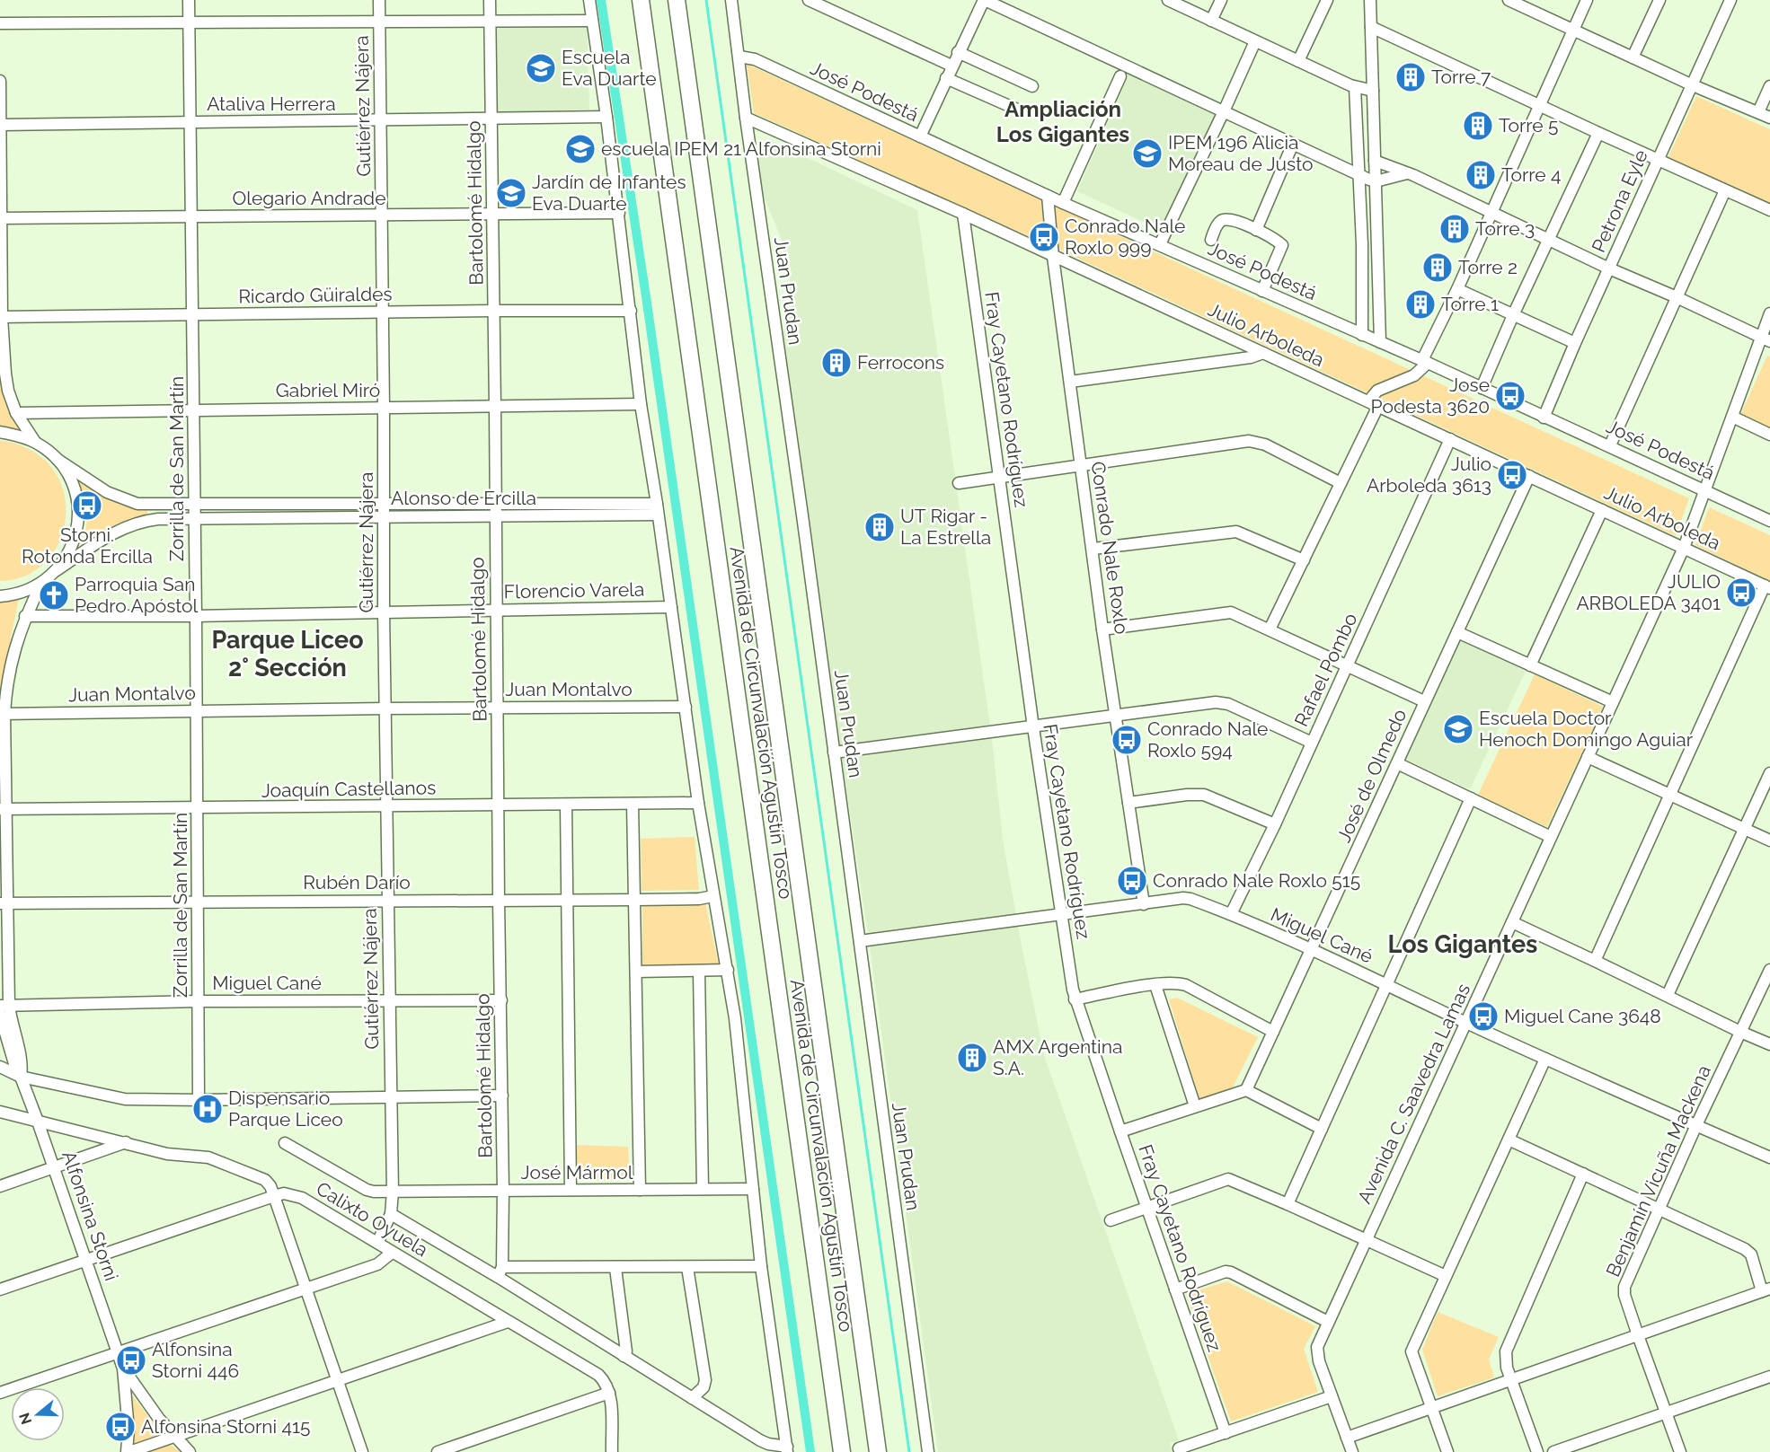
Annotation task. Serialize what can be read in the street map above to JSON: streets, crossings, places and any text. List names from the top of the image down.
{
  "streets": {
    "highway": ["Avenida de Circunvalación Agustín Tosco"],
    "street": [
      "José Podestá",
      "Ataliva Herrera",
      "Gutiérrez Nájera",
      "Olegario Andrade",
      "Petrona Eyle",
      "Bartolomé Hidalgo",
      "Juan Prudan",
      "Ricardo Güiraldes",
      "Julio Arboleda",
      "Gabriel Miró",
      "Fray Cayetano Rodríguez",
      "Zorrilla de San Martín",
      "Alonso de Ercilla",
      "Conrado Nale Roxlo",
      "Florencio Varela",
      "Rafael Pombo",
      "Juan Montalvo",
      "José de Olmedo",
      "Joaquín Castellanos",
      "Rubén Darío",
      "Miguel Cané",
      "Avenida C. Saavedra Lamas",
      "Benjamín Vicuña Mackena",
      "José Mármol",
      "Alfonsina Storni",
      "Calixto Oyuela"
    ]
  },
  "crossings": [
    ["José Podestá", "Petrona Eyle"],
    ["José Podestá", "Juan Prudan"],
    ["José Podestá", "Conrado Nale Roxlo"],
    ["José Podestá", "Avenida C. Saavedra Lamas"],
    ["Ataliva Herrera", "Gutiérrez Nájera"],
    ["Ataliva Herrera", "Bartolomé Hidalgo"],
    ["Ataliva Herrera", "Zorrilla de San Martín"],
    ["Gutiérrez Nájera", "Olegario Andrade"],
    ["Gutiérrez Nájera", "Ricardo Güiraldes"],
    ["Gutiérrez Nájera", "Gabriel Miró"],
    ["Gutiérrez Nájera", "Alonso de Ercilla"],
    ["Gutiérrez Nájera", "Florencio Varela"],
    ["Gutiérrez Nájera", "Juan Montalvo"],
    ["Gutiérrez Nájera", "Joaquín Castellanos"],
    ["Gutiérrez Nájera", "Rubén Darío"],
    ["Gutiérrez Nájera", "Miguel Cané"],
    ["Gutiérrez Nájera", "José Mármol"],
    ["Gutiérrez Nájera", "Calixto Oyuela"],
    ["Olegario Andrade", "Bartolomé Hidalgo"],
    ["Olegario Andrade", "Zorrilla de San Martín"],
    ["Bartolomé Hidalgo", "Ricardo Güiraldes"],
    ["Bartolomé Hidalgo", "Gabriel Miró"],
    ["Bartolomé Hidalgo", "Alonso de Ercilla"],
    ["Bartolomé Hidalgo", "Florencio Varela"],
    ["Bartolomé Hidalgo", "Juan Montalvo"],
    ["Bartolomé Hidalgo", "Joaquín Castellanos"],
    ["Bartolomé Hidalgo", "Rubén Darío"],
    ["Bartolomé Hidalgo", "Miguel Cané"],
    ["Bartolomé Hidalgo", "José Mármol"],
    ["Bartolomé Hidalgo", "Calixto Oyuela"],
    ["Juan Prudan", "Julio Arboleda"],
    ["Juan Prudan", "Miguel Cané"],
    ["Ricardo Güiraldes", "Zorrilla de San Martín"],
    ["Julio Arboleda", "Fray Cayetano Rodríguez"],
    ["Julio Arboleda", "Conrado Nale Roxlo"],
    ["Julio Arboleda", "Rafael Pombo"],
    ["Julio Arboleda", "José de Olmedo"],
    ["Julio Arboleda", "Avenida C. Saavedra Lamas"],
    ["Gabriel Miró", "Zorrilla de San Martín"],
    ["Fray Cayetano Rodríguez", "Miguel Cané"],
    ["Zorrilla de San Martín", "Alonso de Ercilla"],
    ["Zorrilla de San Martín", "Florencio Varela"],
    ["Zorrilla de San Martín", "Juan Montalvo"],
    ["Zorrilla de San Martín", "Joaquín Castellanos"],
    ["Zorrilla de San Martín", "Rubén Darío"],
    ["Zorrilla de San Martín", "Miguel Cané"],
    ["Conrado Nale Roxlo", "Miguel Cané"],
    ["Florencio Varela", "Alfonsina Storni"],
    ["Rafael Pombo", "Miguel Cané"],
    ["Juan Montalvo", "Alfonsina Storni"],
    ["José de Olmedo", "Miguel Cané"],
    ["Joaquín Castellanos", "Alfonsina Storni"],
    ["Rubén Darío", "Alfonsina Storni"],
    ["Miguel Cané", "Avenida C. Saavedra Lamas"],
    ["Miguel Cané", "Benjamín Vicuña Mackena"],
    ["Miguel Cané", "Alfonsina Storni"]
  ],
  "districts": ["Ampliación Los Gigantes", "Parque Liceo 2° Sección", "Los Gigantes"],
  "places": {
    "school or university": [
      "Escuela Eva Duarte",
      "escuela IPEM 21 Alfonsina Storni",
      "IPEM 196 Alicia Moreau de Justo",
      "Jardín de Infantes Eva Duarte",
      "Escuela Doctor Henoch Domingo Aguiar"
    ],
    "building": [
      "Torre 7",
      "Torre 5",
      "Torre 4",
      "Torre 3",
      "Torre 2",
      "Torre 1",
      "Ferrocons",
      "UT Rigar - La Estrella",
      "AMX Argentina S.A."
    ],
    "bus stop": [
      "Conrado Nale Roxlo 999",
      "Jose Podesta 3620",
      "Julio Arboleda 3613",
      "Storni. Rotonda Ercilla",
      "JULIO ARBOLEDA 3401",
      "Conrado Nale Roxlo 594",
      "Conrado Nale Roxlo 515",
      "Miguel Cane 3648",
      "Alfonsina Storni 446",
      "Alfonsina Storni 415"
    ],
    "church": ["Parroquia San Pedro Apóstol"],
    "hospital": ["Dispensario Parque Liceo"]
  },
  "north": "left"
}
